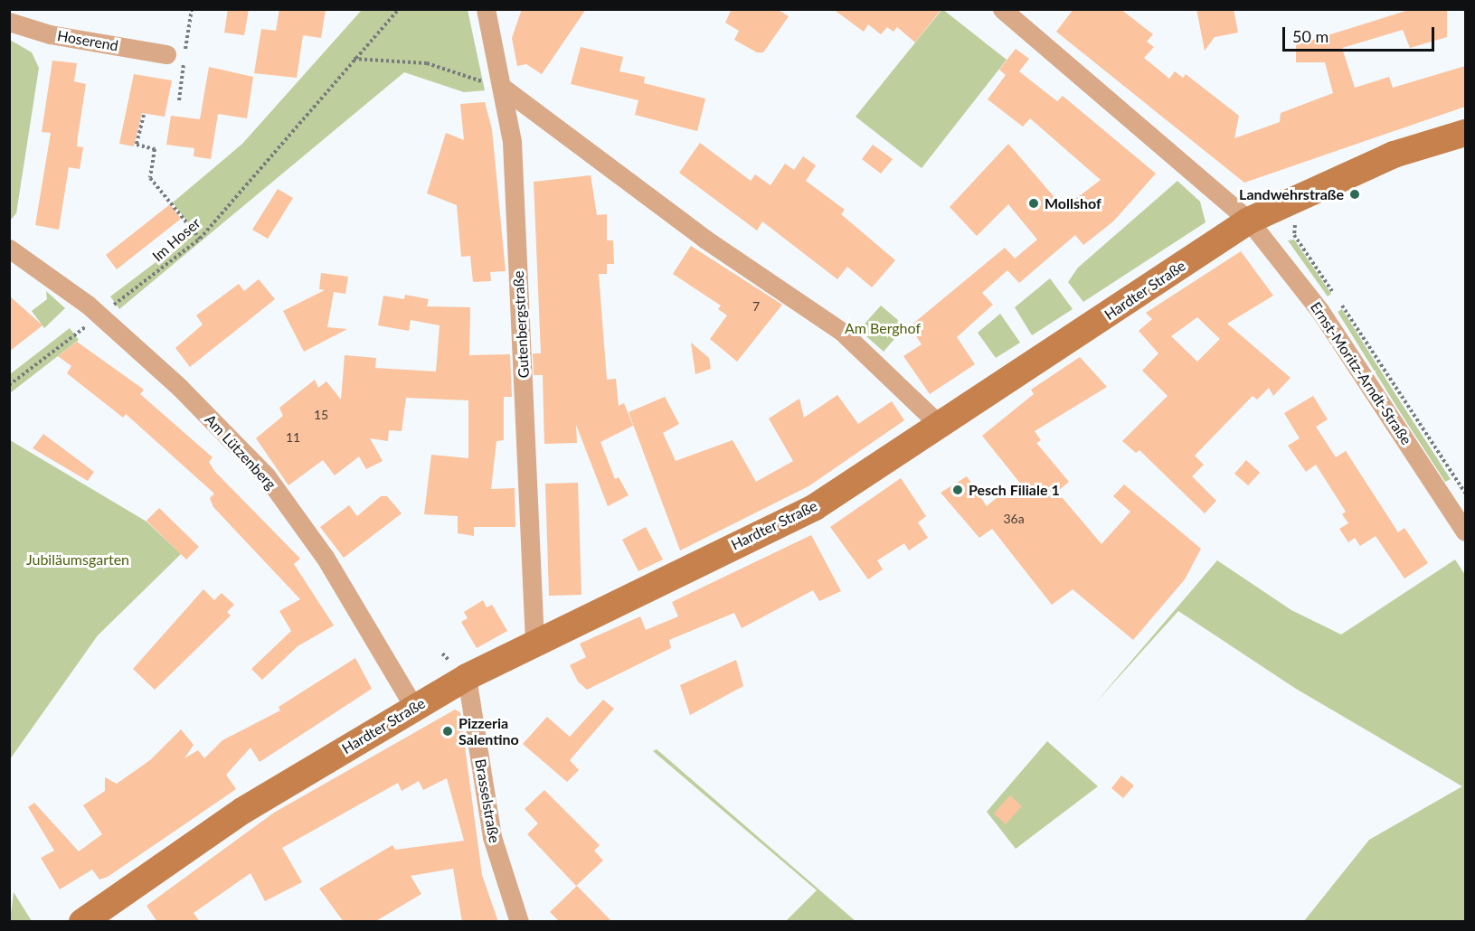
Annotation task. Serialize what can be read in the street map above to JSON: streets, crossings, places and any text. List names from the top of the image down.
{
  "streets": {
    "main road": ["Hardter Straße"],
    "street": [
      "Hoserend",
      "Gutenbergstraße",
      "Ernst-Moritz-Arndt-Straße",
      "Am Lützenberg",
      "Brasselstraße"
    ],
    "path": ["Im Hoser"]
  },
  "crossings": [
    ["Im Hoser", "Am Lützenberg"],
    ["Hardter Straße", "Gutenbergstraße"],
    ["Hardter Straße", "Ernst-Moritz-Arndt-Straße"],
    ["Hardter Straße", "Am Lützenberg"],
    ["Hardter Straße", "Brasselstraße"]
  ],
  "parks": ["Am Berghof", "Jubiläumsgarten"],
  "places": [
    "Landwehrstraße",
    "Mollshof",
    "Pesch Filiale 1",
    "Pizzeria Salentino"
  ],
  "house_numbers": [
    "7",
    "15",
    "11",
    "36a"
  ],
  "scale_bar": "50 m"
}
